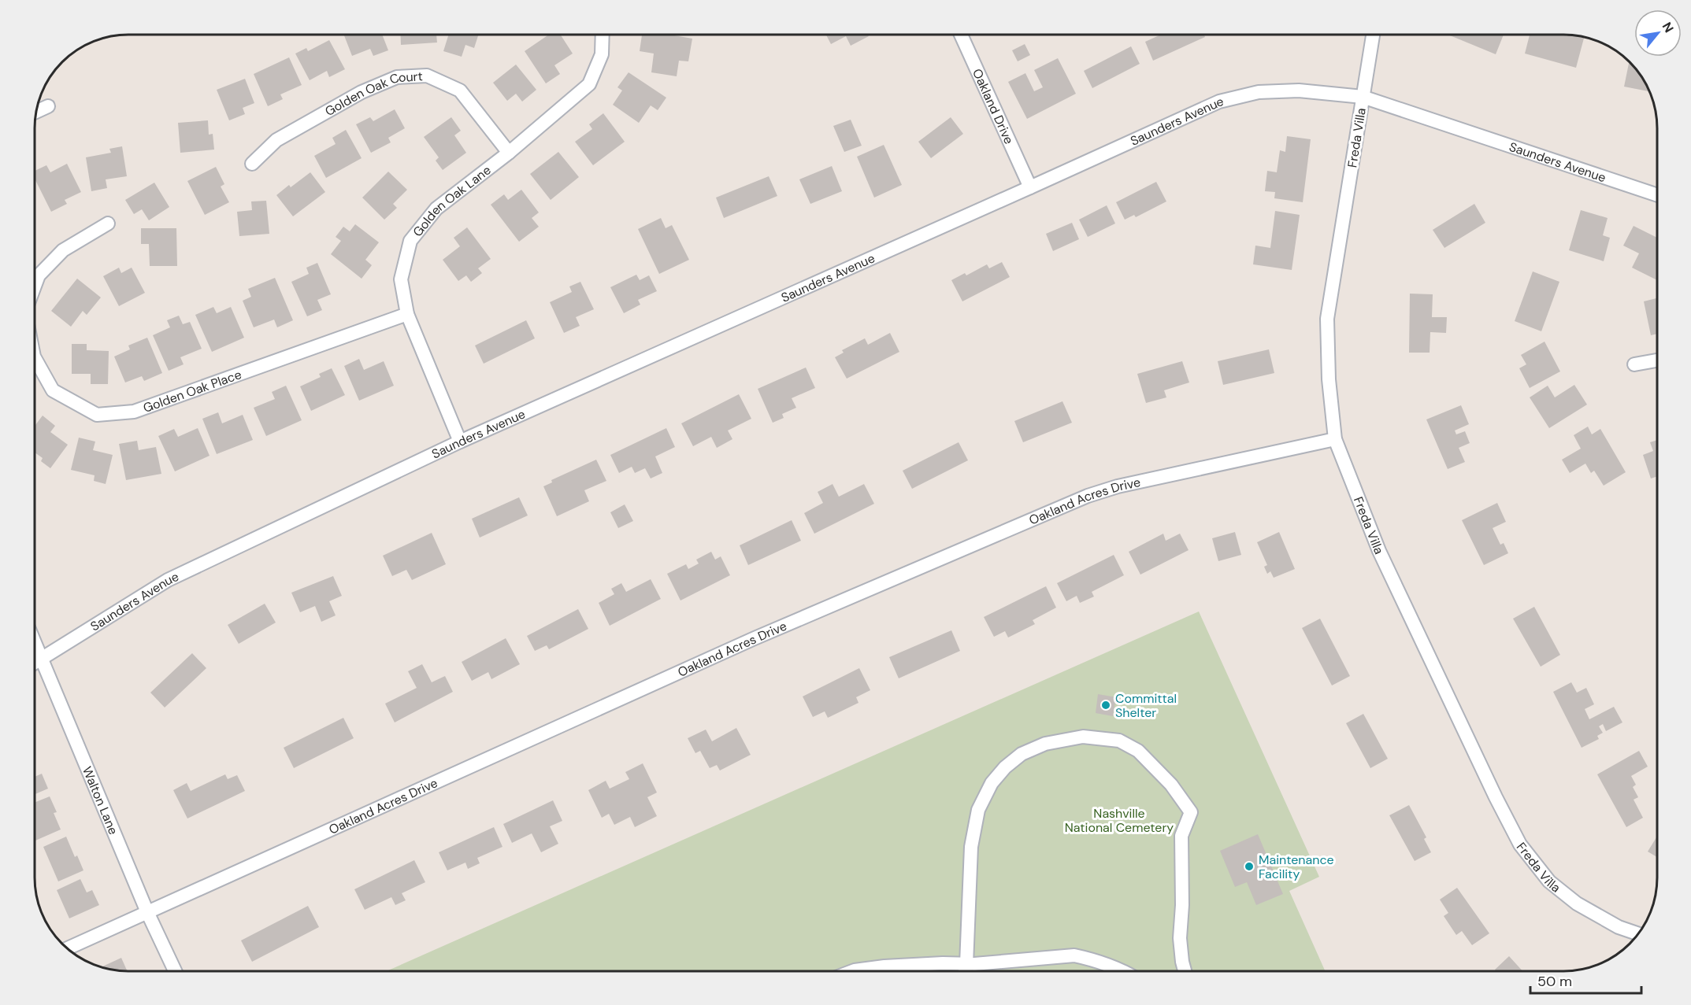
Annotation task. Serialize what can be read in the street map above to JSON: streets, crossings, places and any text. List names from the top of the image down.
{
  "streets": {
    "street": [
      "Golden Oak Court",
      "Oakland Drive",
      "Saunders Avenue",
      "Freda Villa",
      "Golden Oak Lane",
      "Golden Oak Place",
      "Oakland Acres Drive",
      "Walton Lane"
    ]
  },
  "crossings": [
    ["Golden Oak Court", "Golden Oak Lane"],
    ["Oakland Drive", "Saunders Avenue"],
    ["Saunders Avenue", "Freda Villa"],
    ["Saunders Avenue", "Golden Oak Lane"],
    ["Saunders Avenue", "Walton Lane"],
    ["Freda Villa", "Oakland Acres Drive"],
    ["Golden Oak Lane", "Golden Oak Place"],
    ["Oakland Acres Drive", "Walton Lane"]
  ],
  "parks": ["Nashville National Cemetery"],
  "places": ["Committal Shelter", "Maintenance Facility"],
  "scale_bar": "50 m",
  "north": "top right"
}
